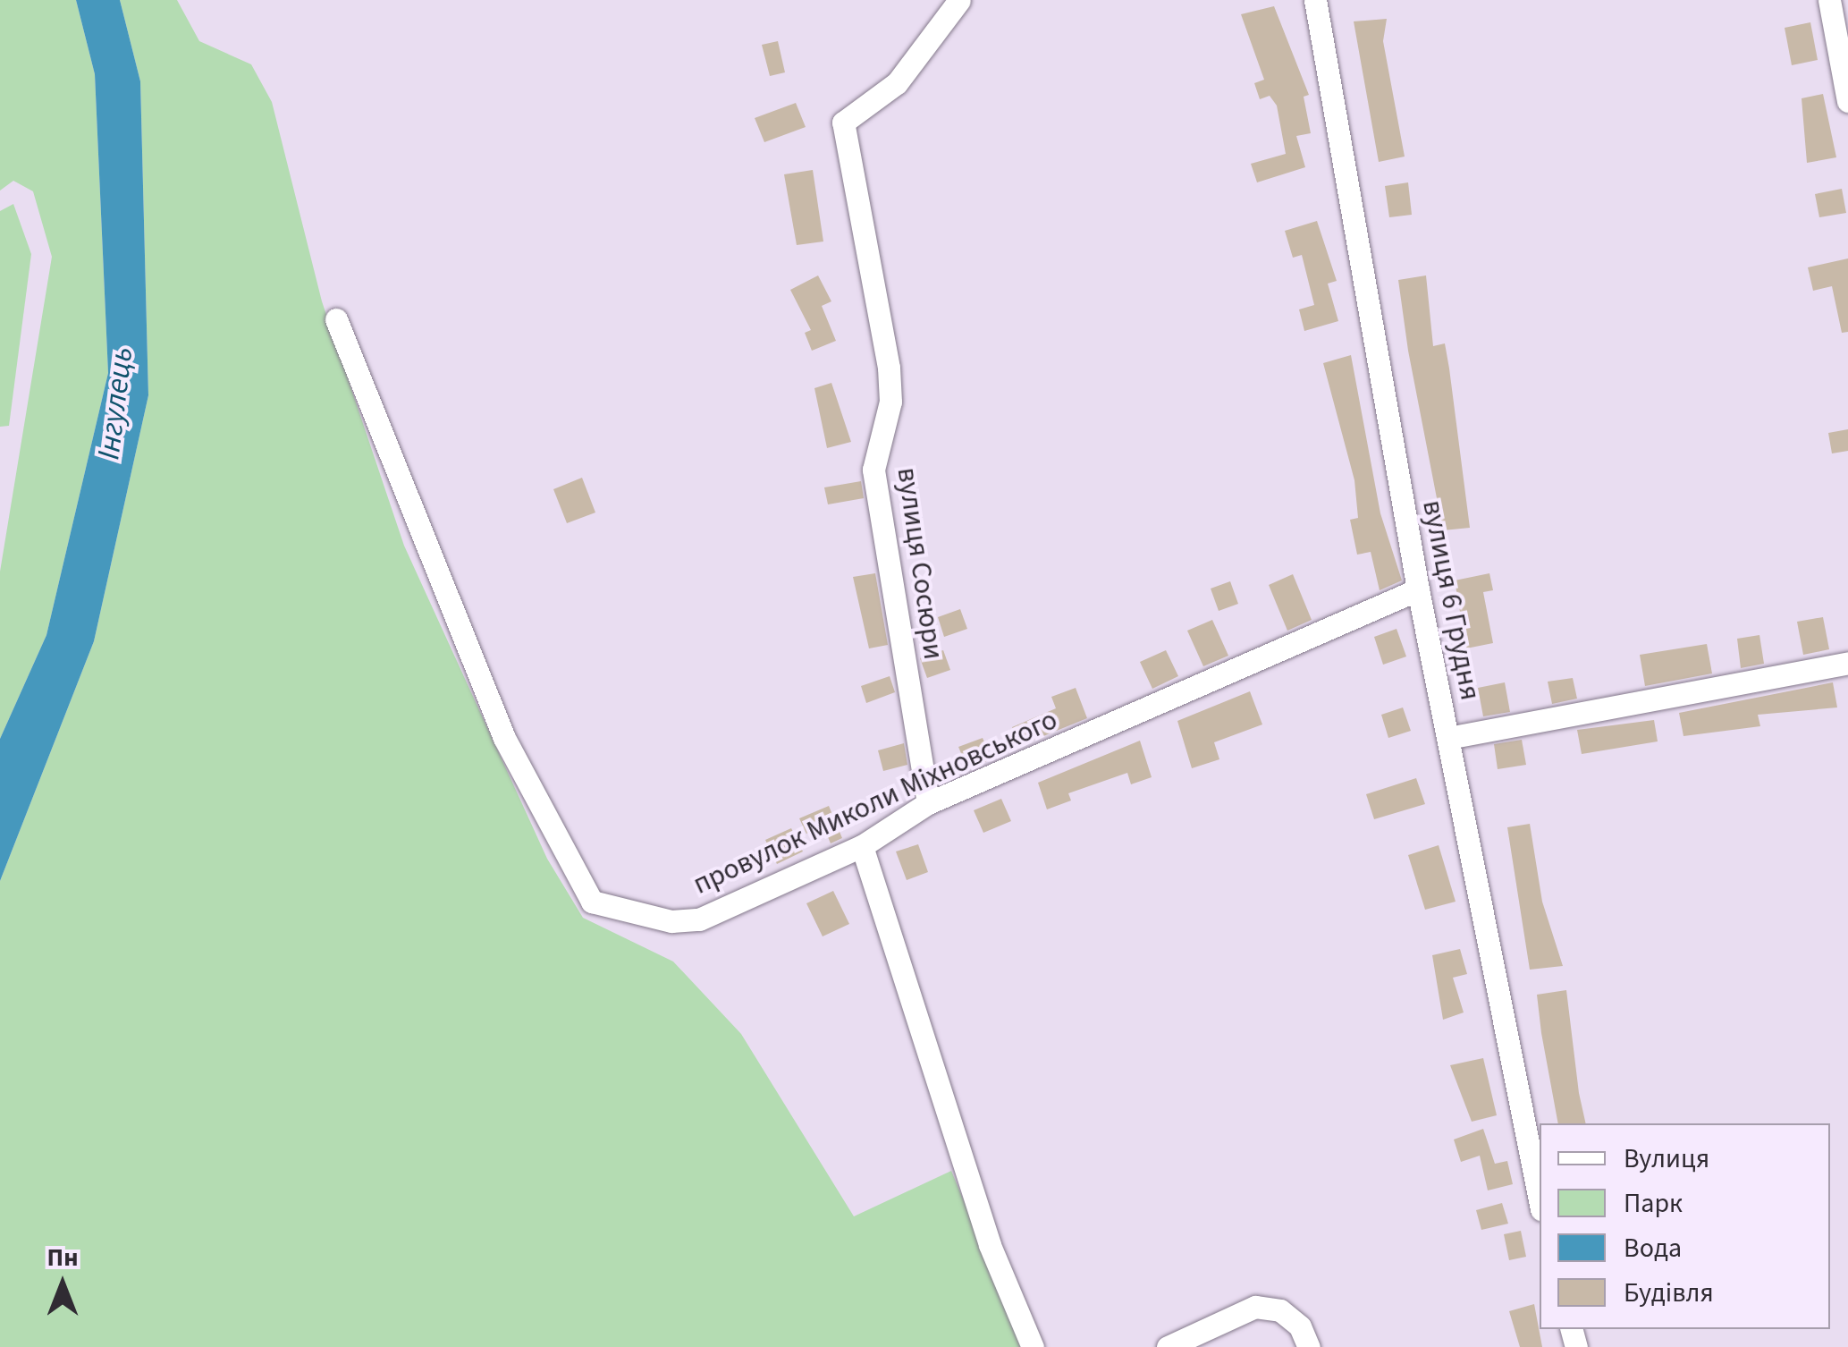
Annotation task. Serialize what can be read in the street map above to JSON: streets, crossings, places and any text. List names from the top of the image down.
{
  "streets": {
    "street": ["вулиця Сосюри", "вулиця 6 Грудня", "провулок Миколи Міхновського"]
  },
  "crossings": [
    ["вулиця Сосюри", "провулок Миколи Міхновського"],
    ["вулиця 6 Грудня", "провулок Миколи Міхновського"]
  ],
  "water": ["Інгулець"],
  "legend": [
    "Вулиця",
    "Парк",
    "Вода",
    "Будівля"
  ],
  "north": "top"
}
